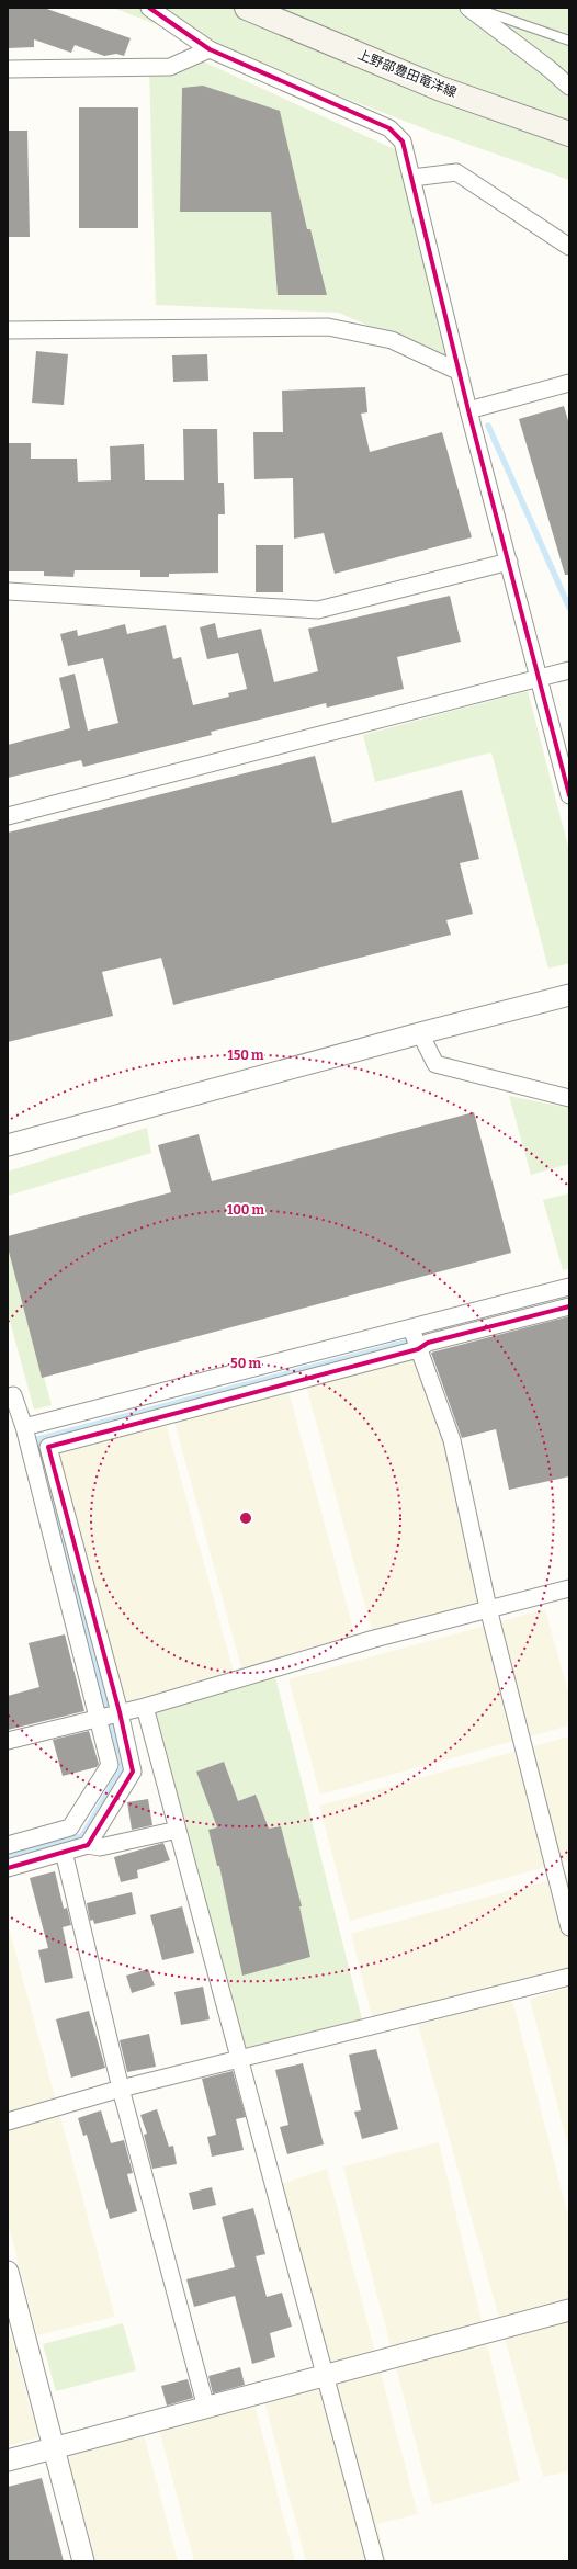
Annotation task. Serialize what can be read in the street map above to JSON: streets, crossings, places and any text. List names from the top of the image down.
{
  "streets": {
    "main road": ["上野部豊田竜洋線"]
  },
  "rings": ["150 m", "100 m", "50 m"]
}
